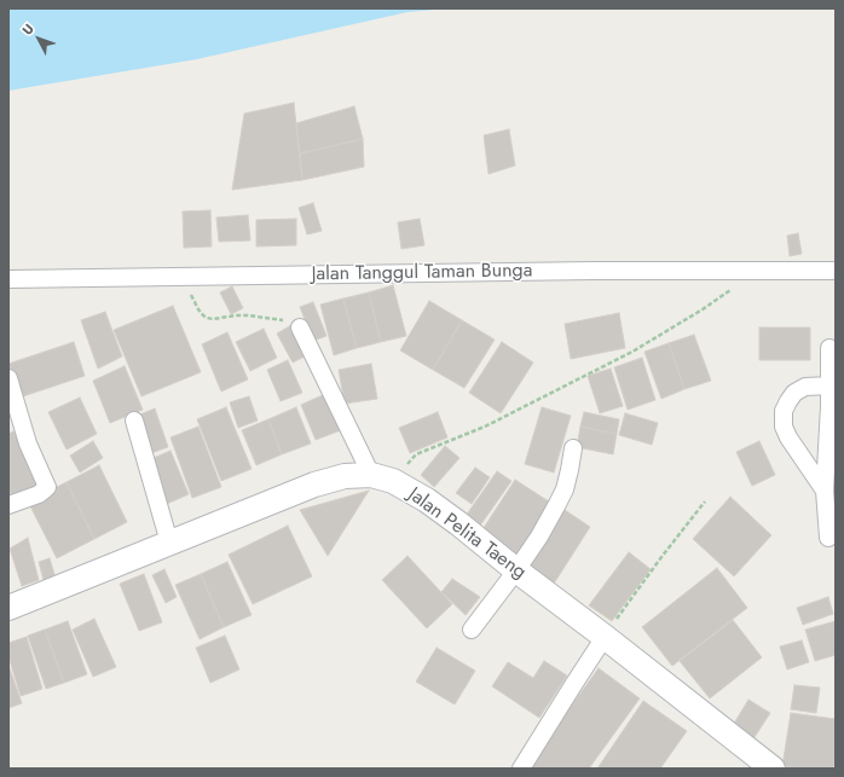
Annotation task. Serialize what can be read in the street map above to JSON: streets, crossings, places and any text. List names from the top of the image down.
{
  "streets": {
    "street": ["Jalan Tanggul Taman Bunga", "Jalan Pelita Taeng"]
  },
  "north": "top left"
}
